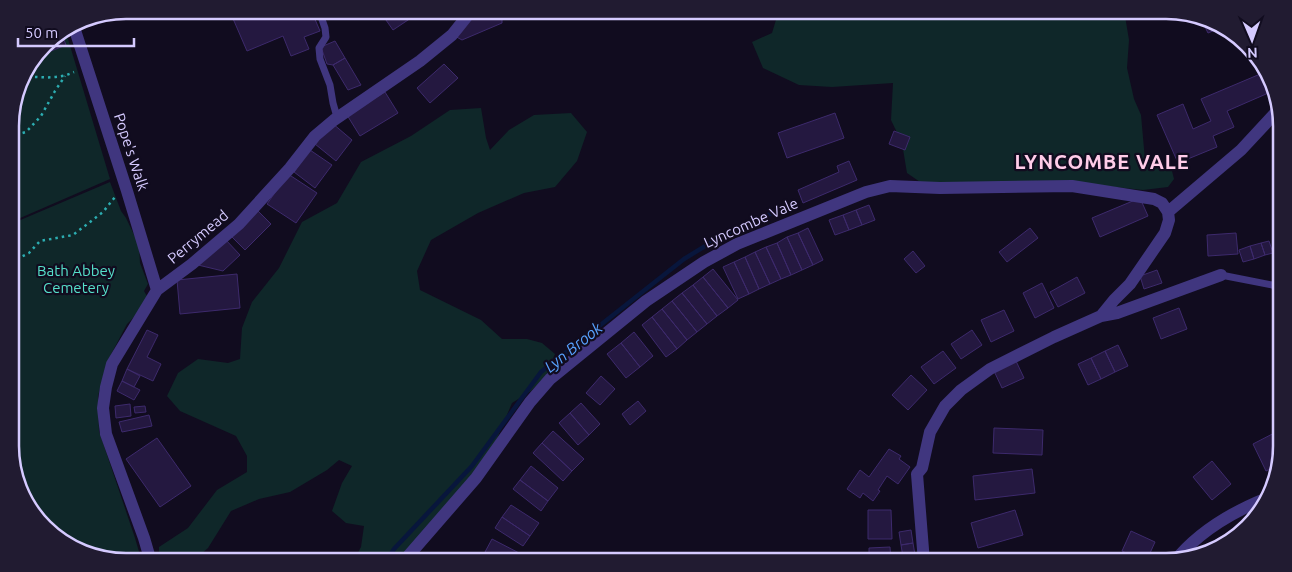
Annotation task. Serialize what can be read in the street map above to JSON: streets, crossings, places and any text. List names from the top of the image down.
{
  "streets": {
    "street": ["Pope's Walk", "Lyncombe Vale", "Perrymead"]
  },
  "crossings": [
    ["Pope's Walk", "Perrymead"]
  ],
  "districts": ["LYNCOMBE VALE"],
  "water": ["Lyn Brook"],
  "parks": ["Bath Abbey Cemetery"],
  "scale_bar": "50 m",
  "north": "bottom"
}
